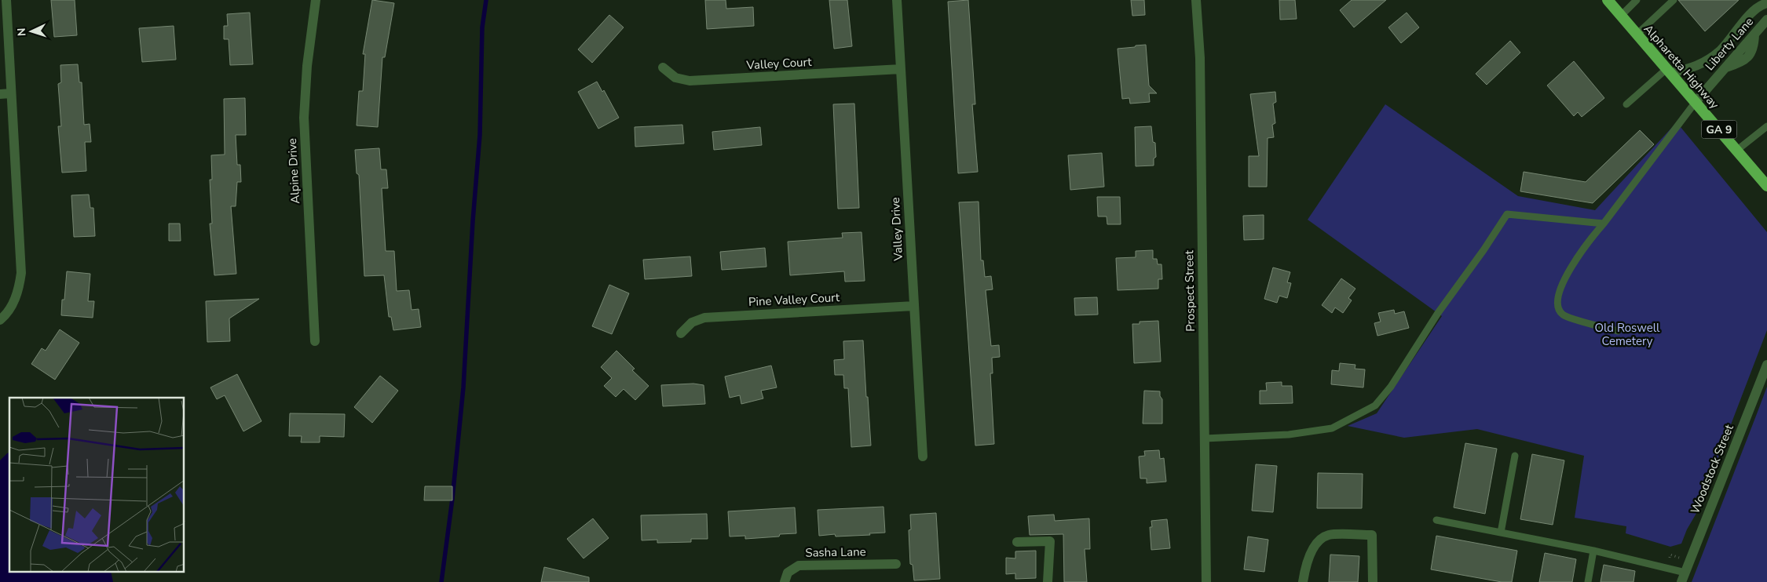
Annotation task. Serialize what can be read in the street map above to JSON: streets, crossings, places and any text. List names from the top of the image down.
{
  "streets": {
    "highway": ["Alpharetta Highway", "GA 9"],
    "street": [
      "Liberty Lane",
      "Valley Court",
      "Alpine Drive",
      "Valley Drive",
      "Prospect Street",
      "Pine Valley Court",
      "Woodstock Street",
      "Sasha Lane"
    ]
  },
  "crossings": [
    ["Liberty Lane", "Alpharetta Highway"],
    ["Valley Court", "Valley Drive"],
    ["Valley Drive", "Pine Valley Court"]
  ],
  "parks": ["Old Roswell Cemetery"],
  "north": "left"
}
